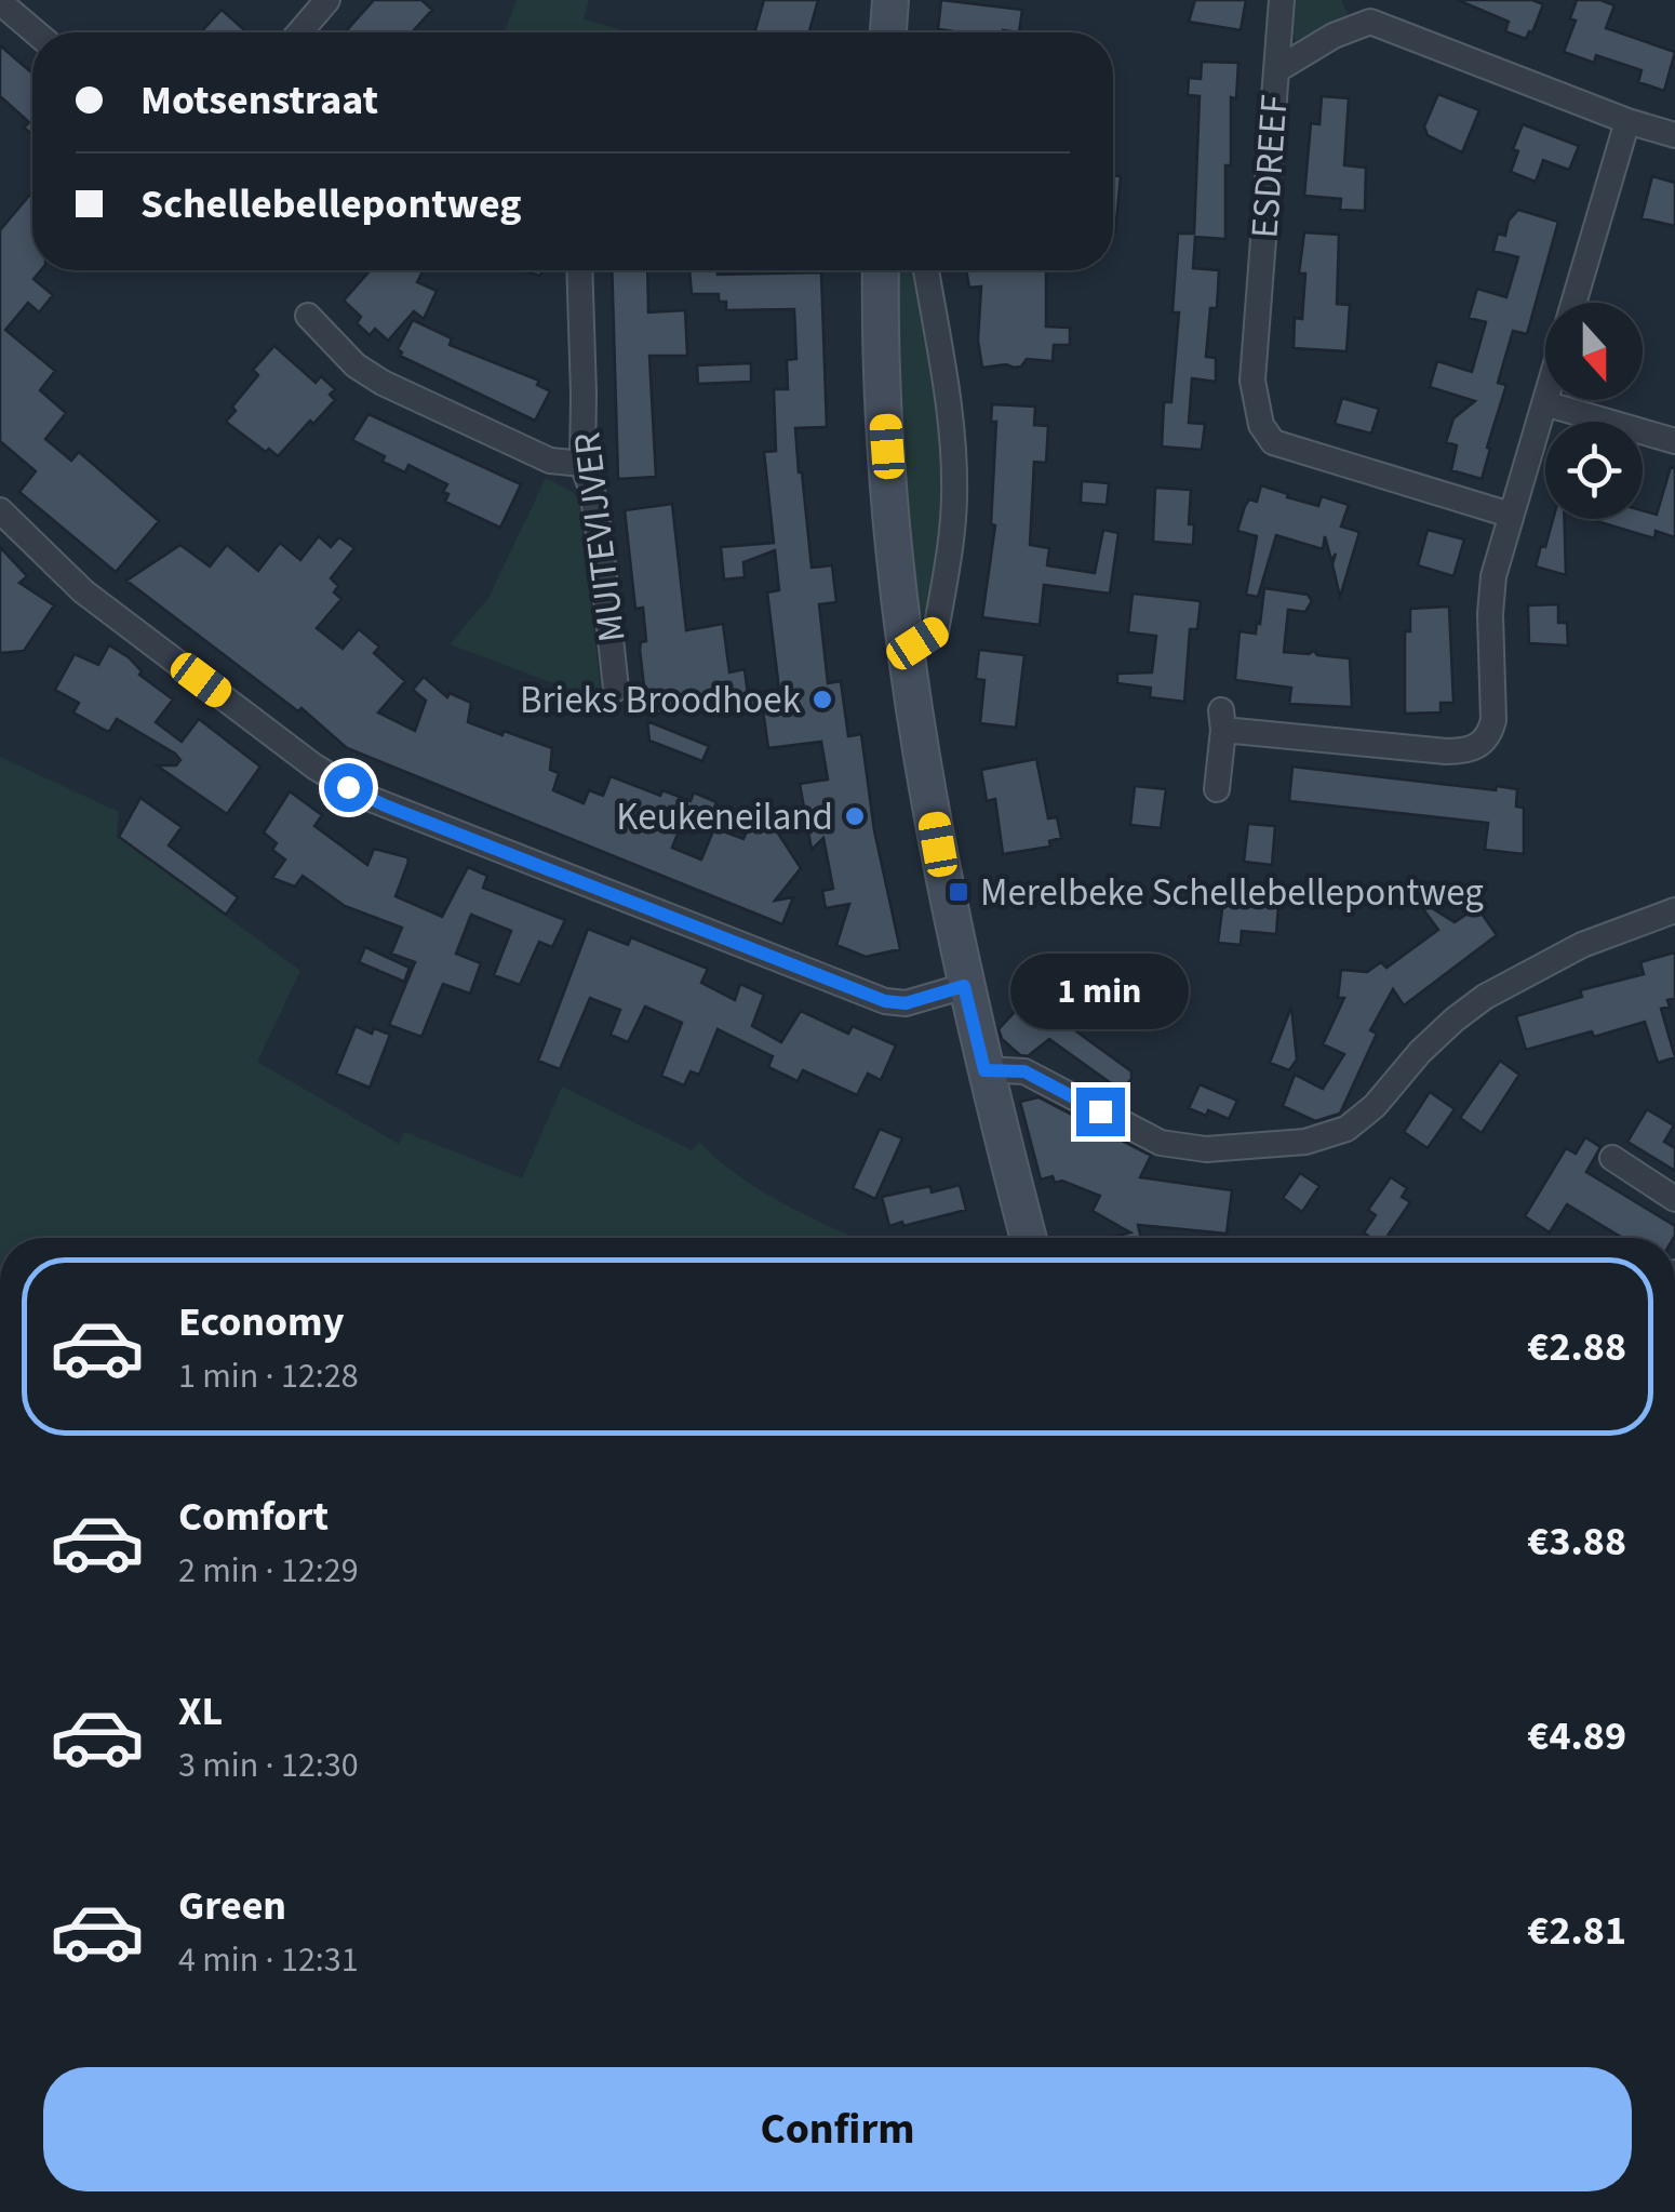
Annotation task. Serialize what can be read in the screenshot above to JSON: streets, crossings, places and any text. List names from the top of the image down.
{
  "streets": {
    "street": ["ESDREEF", "MUITEVIJVER"]
  },
  "places": {
    "other": ["Brieks Broodhoek", "Keukeneiland"],
    "transit": ["Merelbeke Schellebellepontweg"]
  },
  "north": "bottom",
  "page": {
    "banner": ["Motsenstraat", "Schellebellepontweg"],
    "bubble": "1 min",
    "list": [
      {
        "name": "Economy",
        "note": "1 min · 12:28",
        "value": "€2.88"
      },
      {
        "name": "Comfort",
        "note": "2 min · 12:29",
        "value": "€3.88"
      },
      {
        "name": "XL",
        "note": "3 min · 12:30",
        "value": "€4.89"
      },
      {
        "name": "Green",
        "note": "4 min · 12:31",
        "value": "€2.81"
      }
    ],
    "buttons": "Confirm"
  }
}
